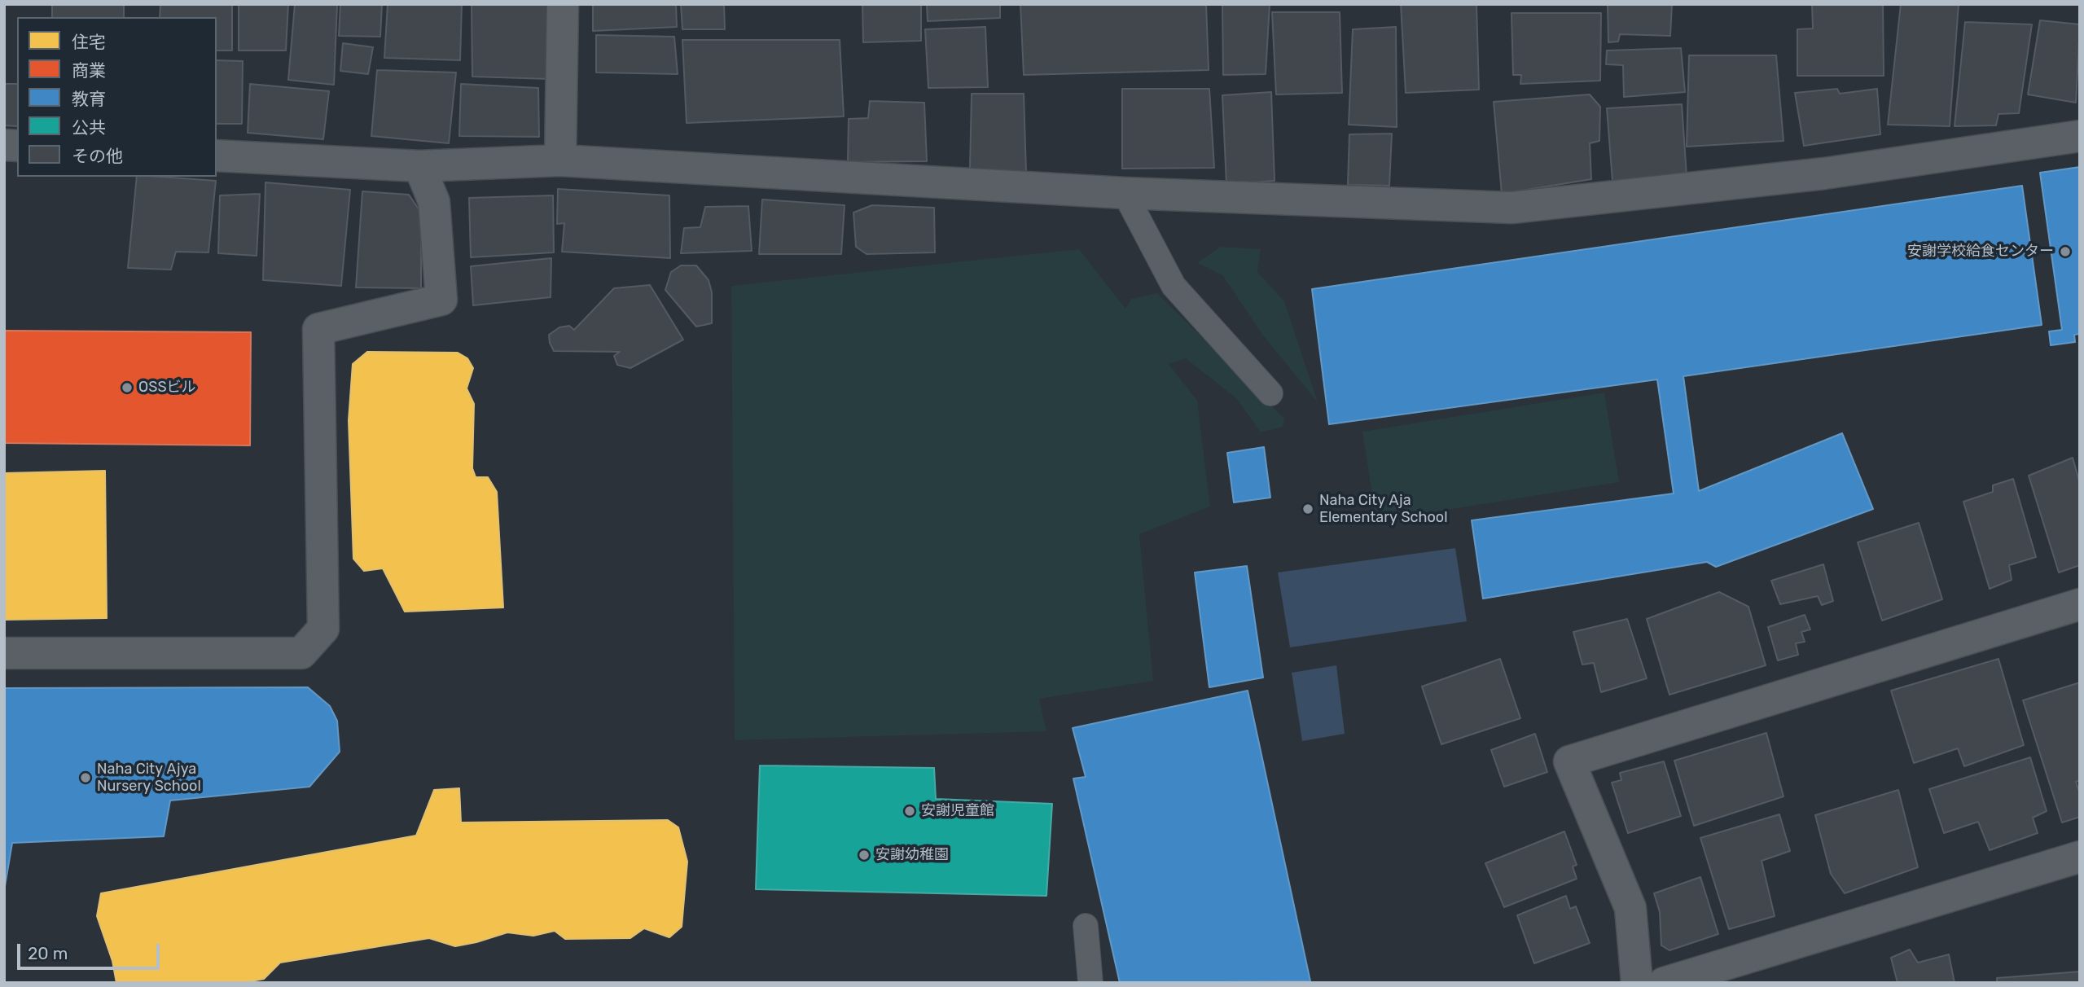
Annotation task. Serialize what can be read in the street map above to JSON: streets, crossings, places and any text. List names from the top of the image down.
{
  "places": [
    "安謝学校給食センター",
    "OSSビル",
    "Naha City Aja Elementary School",
    "Naha City Ajya Nursery School",
    "安謝児童館",
    "安謝幼稚園"
  ],
  "legend": [
    "住宅",
    "商業",
    "教育",
    "公共",
    "その他"
  ],
  "scale_bar": "20 m"
}
